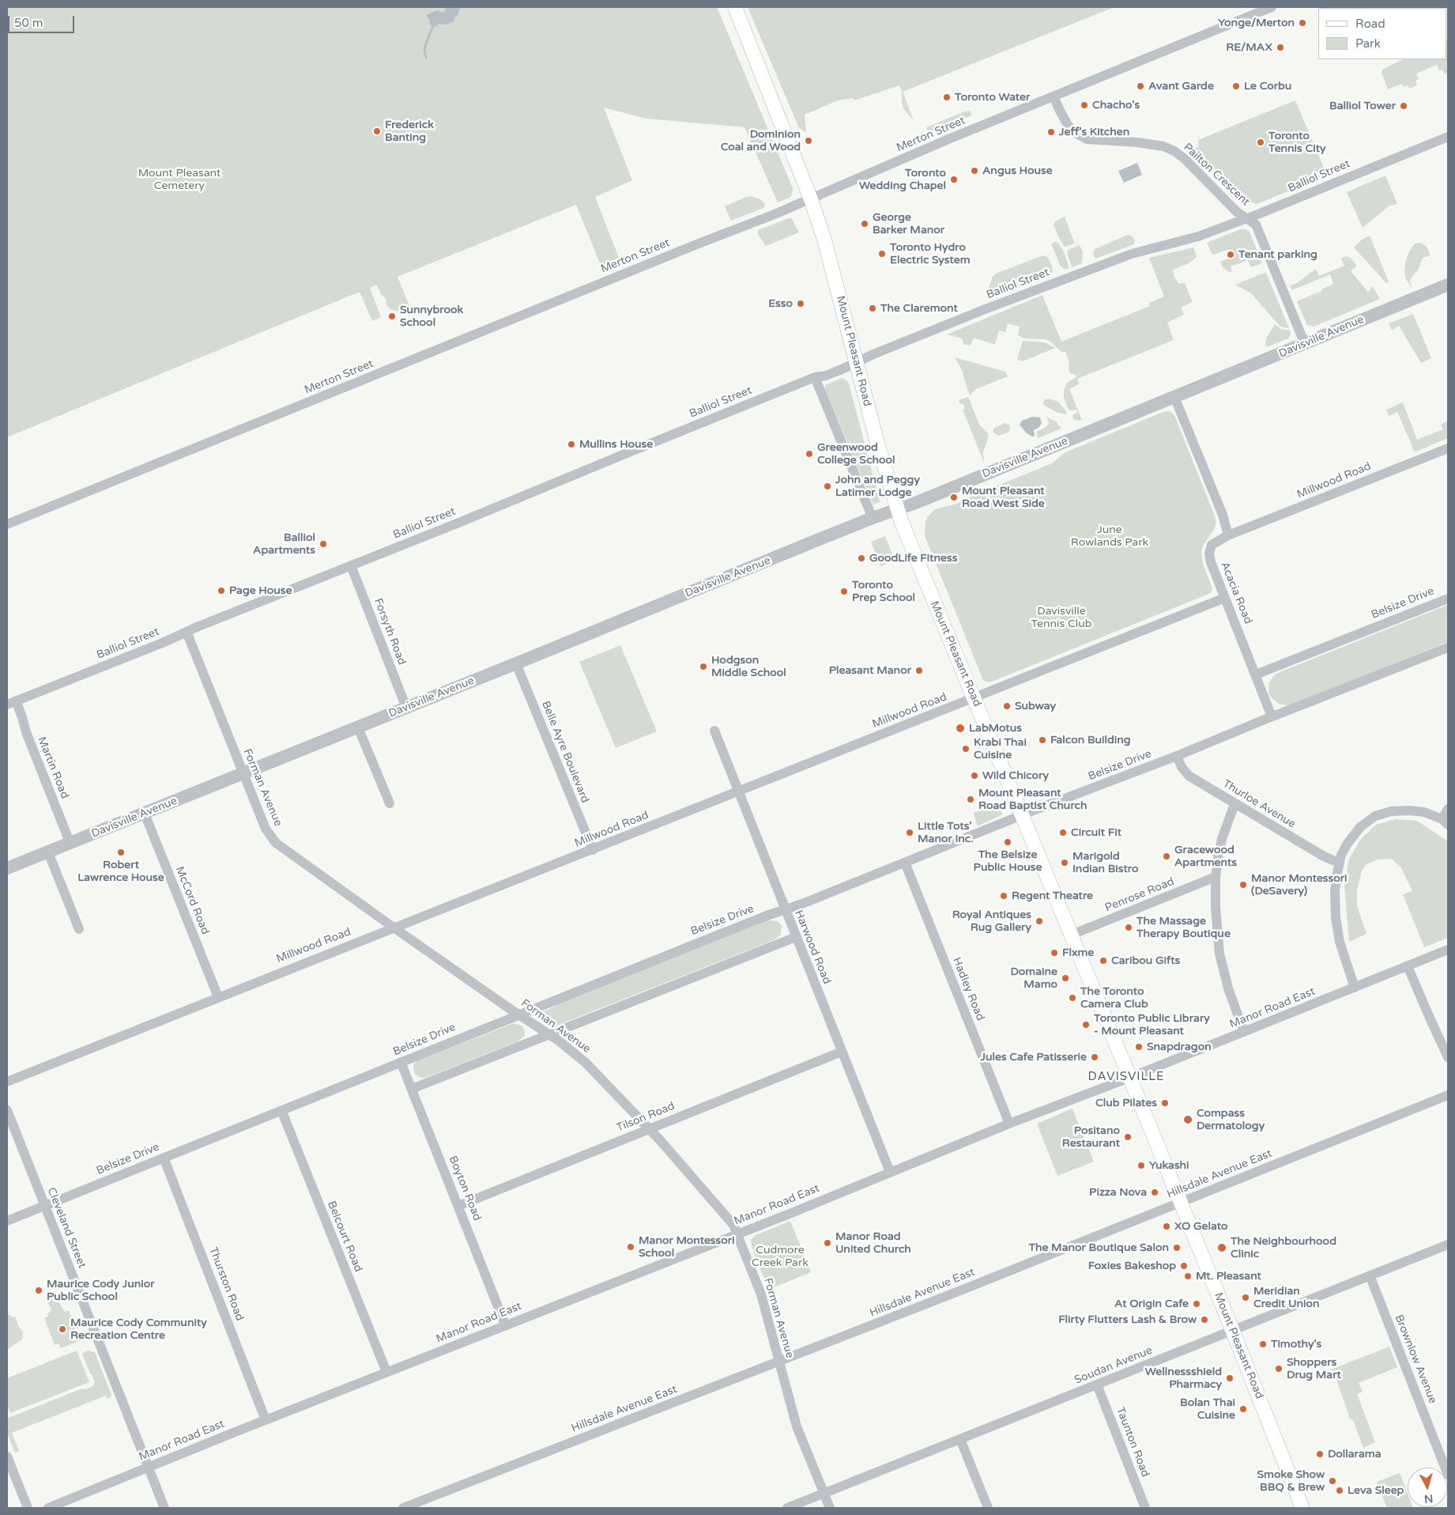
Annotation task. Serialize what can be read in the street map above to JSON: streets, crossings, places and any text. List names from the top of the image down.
{
  "streets": {
    "main road": ["Mount Pleasant Road"],
    "street": [
      "Merton Street",
      "Pailton Crescent",
      "Balliol Street",
      "Davisville Avenue",
      "Millwood Road",
      "Acacia Road",
      "Belsize Drive",
      "Forsyth Road",
      "Belle Ayre Boulevard",
      "Martin Road",
      "Forman Avenue",
      "Thurloe Avenue",
      "Penrose Road",
      "McCord Road",
      "Harwood Road",
      "Hadley Road",
      "Manor Road East",
      "Tilson Road",
      "Hillsdale Avenue East",
      "Boyton Road",
      "Cleveland Street",
      "Belcourt Road",
      "Thurston Road",
      "Brownlow Avenue",
      "Soudan Avenue",
      "Taunton Road"
    ]
  },
  "crossings": [
    ["Merton Street", "Pailton Crescent"],
    ["Merton Street", "Mount Pleasant Road"],
    ["Pailton Crescent", "Balliol Street"],
    ["Pailton Crescent", "Davisville Avenue"],
    ["Balliol Street", "Mount Pleasant Road"],
    ["Balliol Street", "Forsyth Road"],
    ["Balliol Street", "Martin Road"],
    ["Balliol Street", "Forman Avenue"],
    ["Davisville Avenue", "Mount Pleasant Road"],
    ["Davisville Avenue", "Forsyth Road"],
    ["Davisville Avenue", "Belle Ayre Boulevard"],
    ["Davisville Avenue", "Martin Road"],
    ["Davisville Avenue", "Forman Avenue"],
    ["Davisville Avenue", "McCord Road"],
    ["Mount Pleasant Road", "Millwood Road"],
    ["Mount Pleasant Road", "Belsize Drive"],
    ["Mount Pleasant Road", "Penrose Road"],
    ["Mount Pleasant Road", "Manor Road East"],
    ["Mount Pleasant Road", "Hillsdale Avenue East"],
    ["Mount Pleasant Road", "Soudan Avenue"],
    ["Millwood Road", "Acacia Road"],
    ["Millwood Road", "Belle Ayre Boulevard"],
    ["Millwood Road", "Forman Avenue"],
    ["Millwood Road", "McCord Road"],
    ["Millwood Road", "Harwood Road"],
    ["Acacia Road", "Belsize Drive"],
    ["Belsize Drive", "Forman Avenue"],
    ["Belsize Drive", "Thurloe Avenue"],
    ["Belsize Drive", "Harwood Road"],
    ["Belsize Drive", "Hadley Road"],
    ["Belsize Drive", "Boyton Road"],
    ["Belsize Drive", "Cleveland Street"],
    ["Belsize Drive", "Belcourt Road"],
    ["Belsize Drive", "Thurston Road"],
    ["Forman Avenue", "Manor Road East"],
    ["Forman Avenue", "Tilson Road"],
    ["Forman Avenue", "Hillsdale Avenue East"],
    ["Forman Avenue", "Soudan Avenue"],
    ["Harwood Road", "Manor Road East"],
    ["Harwood Road", "Tilson Road"],
    ["Hadley Road", "Manor Road East"],
    ["Manor Road East", "Boyton Road"],
    ["Manor Road East", "Cleveland Street"],
    ["Manor Road East", "Belcourt Road"],
    ["Manor Road East", "Thurston Road"],
    ["Tilson Road", "Boyton Road"],
    ["Brownlow Avenue", "Soudan Avenue"],
    ["Soudan Avenue", "Taunton Road"]
  ],
  "districts": ["DAVISVILLE"],
  "parks": [
    "Mount Pleasant Cemetery",
    "June Rowlands Park",
    "Davisville Tennis Club",
    "Cudmore Creek Park"
  ],
  "places": [
    "Yonge/Merton",
    "RE/MAX",
    "Avant Garde",
    "Le Corbu",
    "Toronto Water",
    "Chacho's",
    "Balliol Tower",
    "Frederick Banting",
    "Jeff’s Kitchen",
    "Dominion Coal and Wood",
    "Toronto Tennis City",
    "Angus House",
    "Toronto Wedding Chapel",
    "George Barker Manor",
    "Toronto Hydro Electric System",
    "Tenant parking",
    "Esso",
    "The Claremont",
    "Sunnybrook School",
    "Mullins House",
    "Greenwood College School",
    "John and Peggy Latimer Lodge",
    "Mount Pleasant Road West Side",
    "Balliol Apartments",
    "GoodLife Fitness",
    "Page House",
    "Toronto Prep School",
    "Hodgson Middle School",
    "Pleasant Manor",
    "Subway",
    "LabMotus",
    "Falcon Building",
    "Krabi Thai Cuisine",
    "Wild Chicory",
    "Mount Pleasant Road Baptist Church",
    "Little Tots' Manor Inc.",
    "Circuit Fit",
    "The Belsize Public House",
    "Robert Lawrence House",
    "Gracewood Apartments",
    "Marigold Indian Bistro",
    "Manor Montessori (DeSavery)",
    "Regent Theatre",
    "Royal Antiques Rug Gallery",
    "The Massage Therapy Boutique",
    "Flxme",
    "Caribou Gifts",
    "Domaine Mamo",
    "The Toronto Camera Club",
    "Toronto Public Library - Mount Pleasant",
    "Snapdragon",
    "Jules Cafe Patisserie",
    "Club Pilates",
    "Compass Dermatology",
    "Positano Restaurant",
    "Yukashi",
    "Pizza Nova",
    "XO Gelato",
    "Manor Road United Church",
    "Manor Montessori School",
    "The Manor Boutique Salon",
    "The Neighbourhood Clinic",
    "Foxies Bakeshop",
    "Mt. Pleasant",
    "Maurice Cody Junior Public School",
    "Meridian Credit Union",
    "At Origin Cafe",
    "Flirty Flutters Lash & Brow",
    "Maurice Cody Community Recreation Centre",
    "Timothy's",
    "Shoppers Drug Mart",
    "Wellnessshield Pharmacy",
    "Bolan Thai Cuisine",
    "Dollarama",
    "Smoke Show BBQ & Brew",
    "Leva Sleep"
  ],
  "legend": ["Road", "Park"],
  "scale_bar": "50 m",
  "north": "bottom"
}
